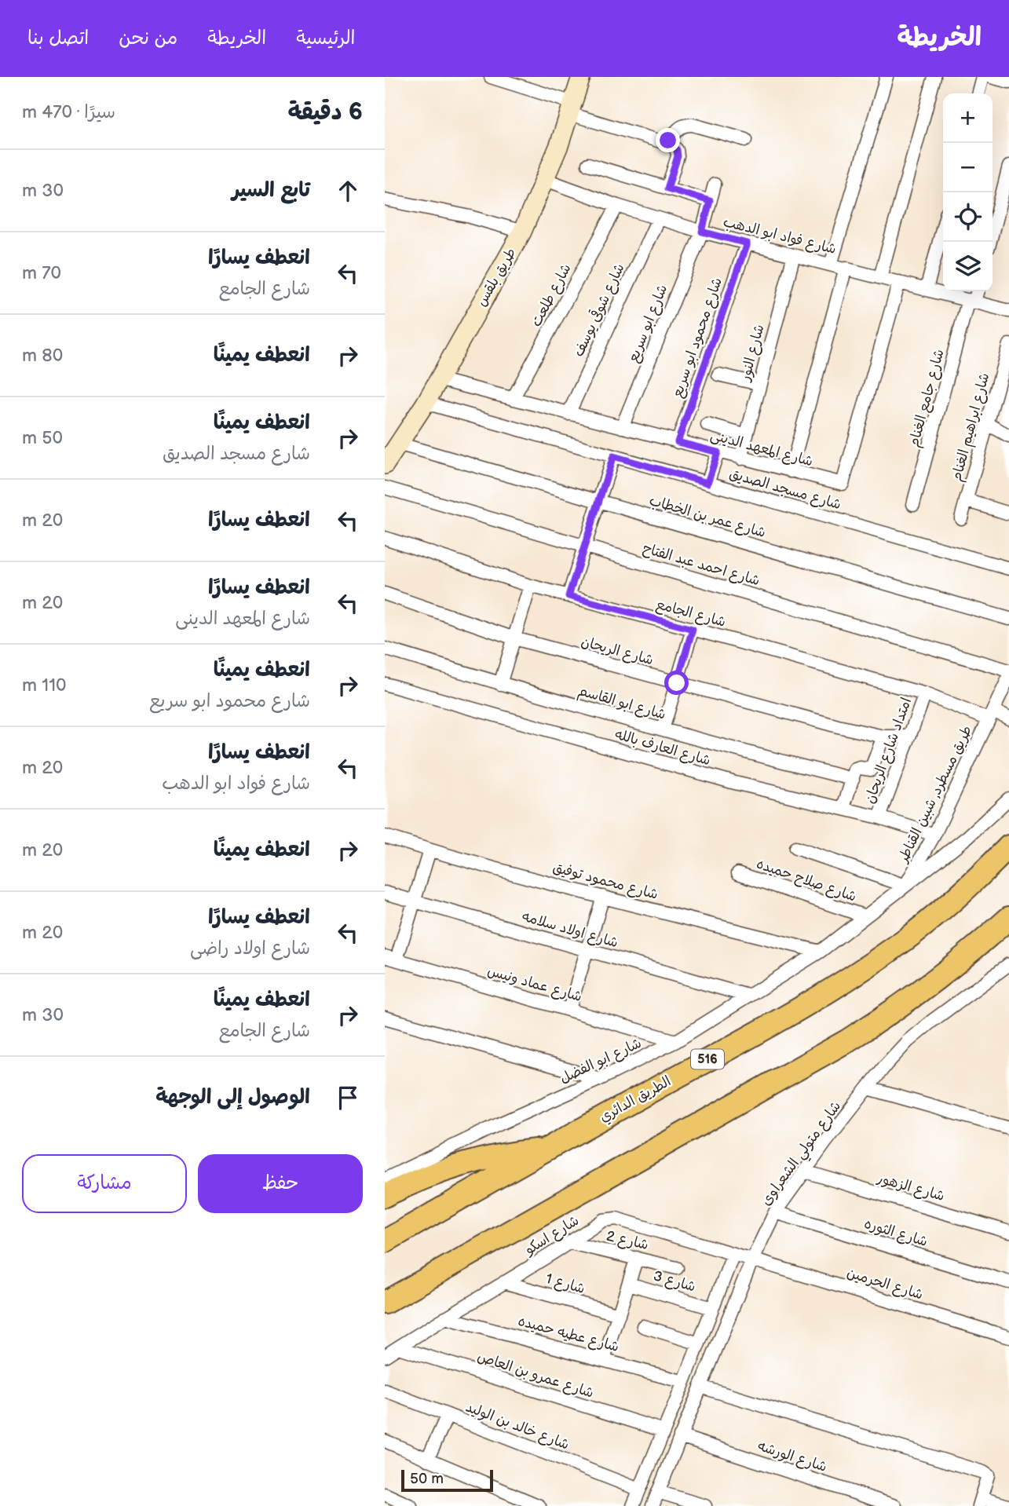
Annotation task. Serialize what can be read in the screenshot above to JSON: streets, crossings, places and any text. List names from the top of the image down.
{
  "streets": {
    "highway": ["516", "الطريق الدائري"],
    "main road": ["طريق بلقس"],
    "street": [
      "شارع فواد ابو الدهب",
      "شارع طلعت",
      "شارع شوقى يوسف",
      "شارع ابو سريع",
      "شارع محمود ابو سريع",
      "شارع النور",
      "شارع جامع الغنام",
      "شارع ابراهيم الغنام",
      "شارع المعهد الدينى",
      "شارع مسجد الصديق",
      "شارع عمر بن الخطاب",
      "شارع احمد عبد الفتاح",
      "شارع الجامع",
      "شارع الريحان",
      "شارع ابو القاسم",
      "شارع العارف بالله",
      "امتداد شارع الريحان",
      "طريق مسطرد, شبين القناطر",
      "شارع صلاح حميده",
      "شارع محمود توفيق",
      "شارع اولاد سلامه",
      "شارع عماد ونيس",
      "شارع ابو الفضل",
      "شارع متولي الشعراوى",
      "شارع الزهور",
      "شارع الثوره",
      "شارع اسكو",
      "شارع 2",
      "شارع 3",
      "شارع 1",
      "شارع الحرمين",
      "شارع عطيه حميده",
      "شارع عمرو بن العاص",
      "شارع خالد بن الوليد",
      "شارع الورشه"
    ]
  },
  "crossings": [
    ["شارع فواد ابو الدهب", "طريق بلقس"],
    ["شارع فواد ابو الدهب", "شارع طلعت"],
    ["شارع فواد ابو الدهب", "شارع شوقى يوسف"],
    ["شارع فواد ابو الدهب", "شارع ابو سريع"],
    ["شارع فواد ابو الدهب", "شارع محمود ابو سريع"],
    ["شارع فواد ابو الدهب", "شارع النور"],
    ["شارع فواد ابو الدهب", "شارع جامع الغنام"],
    ["شارع فواد ابو الدهب", "شارع المعهد الدينى"],
    ["طريق بلقس", "شارع المعهد الدينى"],
    ["طريق بلقس", "شارع مسجد الصديق"],
    ["طريق بلقس", "شارع عمر بن الخطاب"],
    ["شارع طلعت", "شارع المعهد الدينى"],
    ["شارع شوقى يوسف", "شارع المعهد الدينى"],
    ["شارع ابو سريع", "شارع المعهد الدينى"],
    ["شارع محمود ابو سريع", "شارع المعهد الدينى"],
    ["شارع النور", "شارع المعهد الدينى"],
    ["شارع الجامع", "امتداد شارع الريحان"],
    ["شارع الجامع", "طريق مسطرد, شبين القناطر"],
    ["شارع الريحان", "امتداد شارع الريحان"],
    ["شارع العارف بالله", "امتداد شارع الريحان"],
    ["شارع العارف بالله", "طريق مسطرد, شبين القناطر"],
    ["طريق مسطرد, شبين القناطر", "شارع صلاح حميده"],
    ["طريق مسطرد, شبين القناطر", "شارع محمود توفيق"],
    ["طريق مسطرد, شبين القناطر", "شارع ابو الفضل"],
    ["شارع محمود توفيق", "شارع ابو الفضل"],
    ["شارع اولاد سلامه", "شارع ابو الفضل"],
    ["شارع عماد ونيس", "شارع ابو الفضل"],
    ["شارع متولي الشعراوى", "شارع الزهور"],
    ["شارع متولي الشعراوى", "شارع الثوره"],
    ["شارع متولي الشعراوى", "شارع اسكو"],
    ["شارع متولي الشعراوى", "شارع الحرمين"],
    ["شارع متولي الشعراوى", "شارع الورشه"],
    ["شارع اسكو", "شارع 2"],
    ["شارع اسكو", "شارع 1"],
    ["شارع اسكو", "شارع الحرمين"],
    ["شارع اسكو", "شارع عطيه حميده"],
    ["شارع اسكو", "شارع عمرو بن العاص"]
  ],
  "scale_bar": "50 m",
  "page": {
    "header": "الخريطة",
    "nav": [
      "الرئيسية",
      "الخريطة",
      "من نحن",
      "اتصل بنا"
    ],
    "heading": ["6 دقيقة", "سيرًا · 470 m"],
    "map_buttons": ["+", "−"],
    "list": [
      ["تابع السير", "30 m"],
      ["انعطف يسارًا", "شارع الجامع", "70 m"],
      ["انعطف يمينًا", "80 m"],
      ["انعطف يمينًا", "شارع مسجد الصديق", "50 m"],
      ["انعطف يسارًا", "20 m"],
      ["انعطف يسارًا", "شارع المعهد الدينى", "20 m"],
      ["انعطف يمينًا", "شارع محمود ابو سريع", "110 m"],
      ["انعطف يسارًا", "شارع فواد ابو الدهب", "20 m"],
      ["انعطف يمينًا", "20 m"],
      ["انعطف يسارًا", "شارع اولاد راضى", "20 m"],
      ["انعطف يمينًا", "شارع الجامع", "30 m"],
      "الوصول إلى الوجهة"
    ],
    "buttons": ["حفظ", "مشاركة"],
    "scale": "50 m"
  }
}
